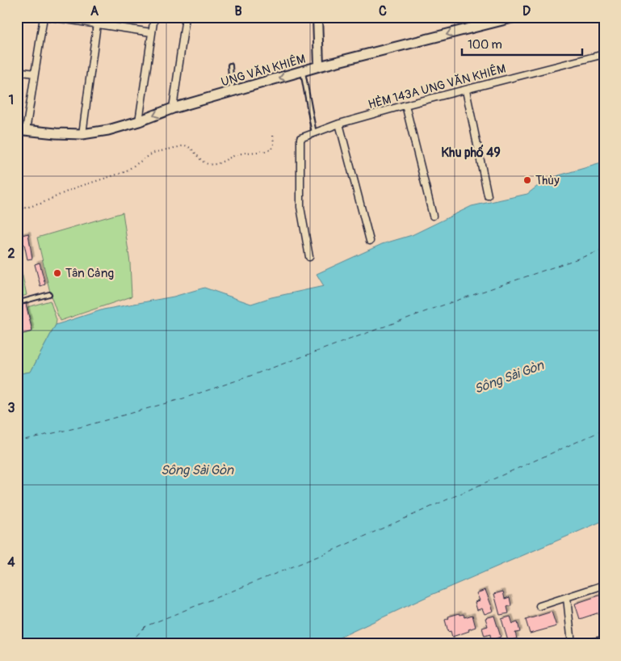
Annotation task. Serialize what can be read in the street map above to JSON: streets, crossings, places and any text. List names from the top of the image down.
{
  "streets": {
    "main road": ["UNG VĂN KHIÊM"],
    "street": ["HẺM 143A UNG VĂN KHIÊM"]
  },
  "one_way": ["UNG VĂN KHIÊM"],
  "districts": ["Khu phố 49"],
  "water": ["Sông Sài Gòn"],
  "places": ["Thủy", "Tân Cảng"],
  "scale_bar": "100 m",
  "grid": {
    "columns": [
      "A",
      "B",
      "C",
      "D"
    ],
    "rows": [
      "1",
      "2",
      "3",
      "4"
    ]
  }
}
